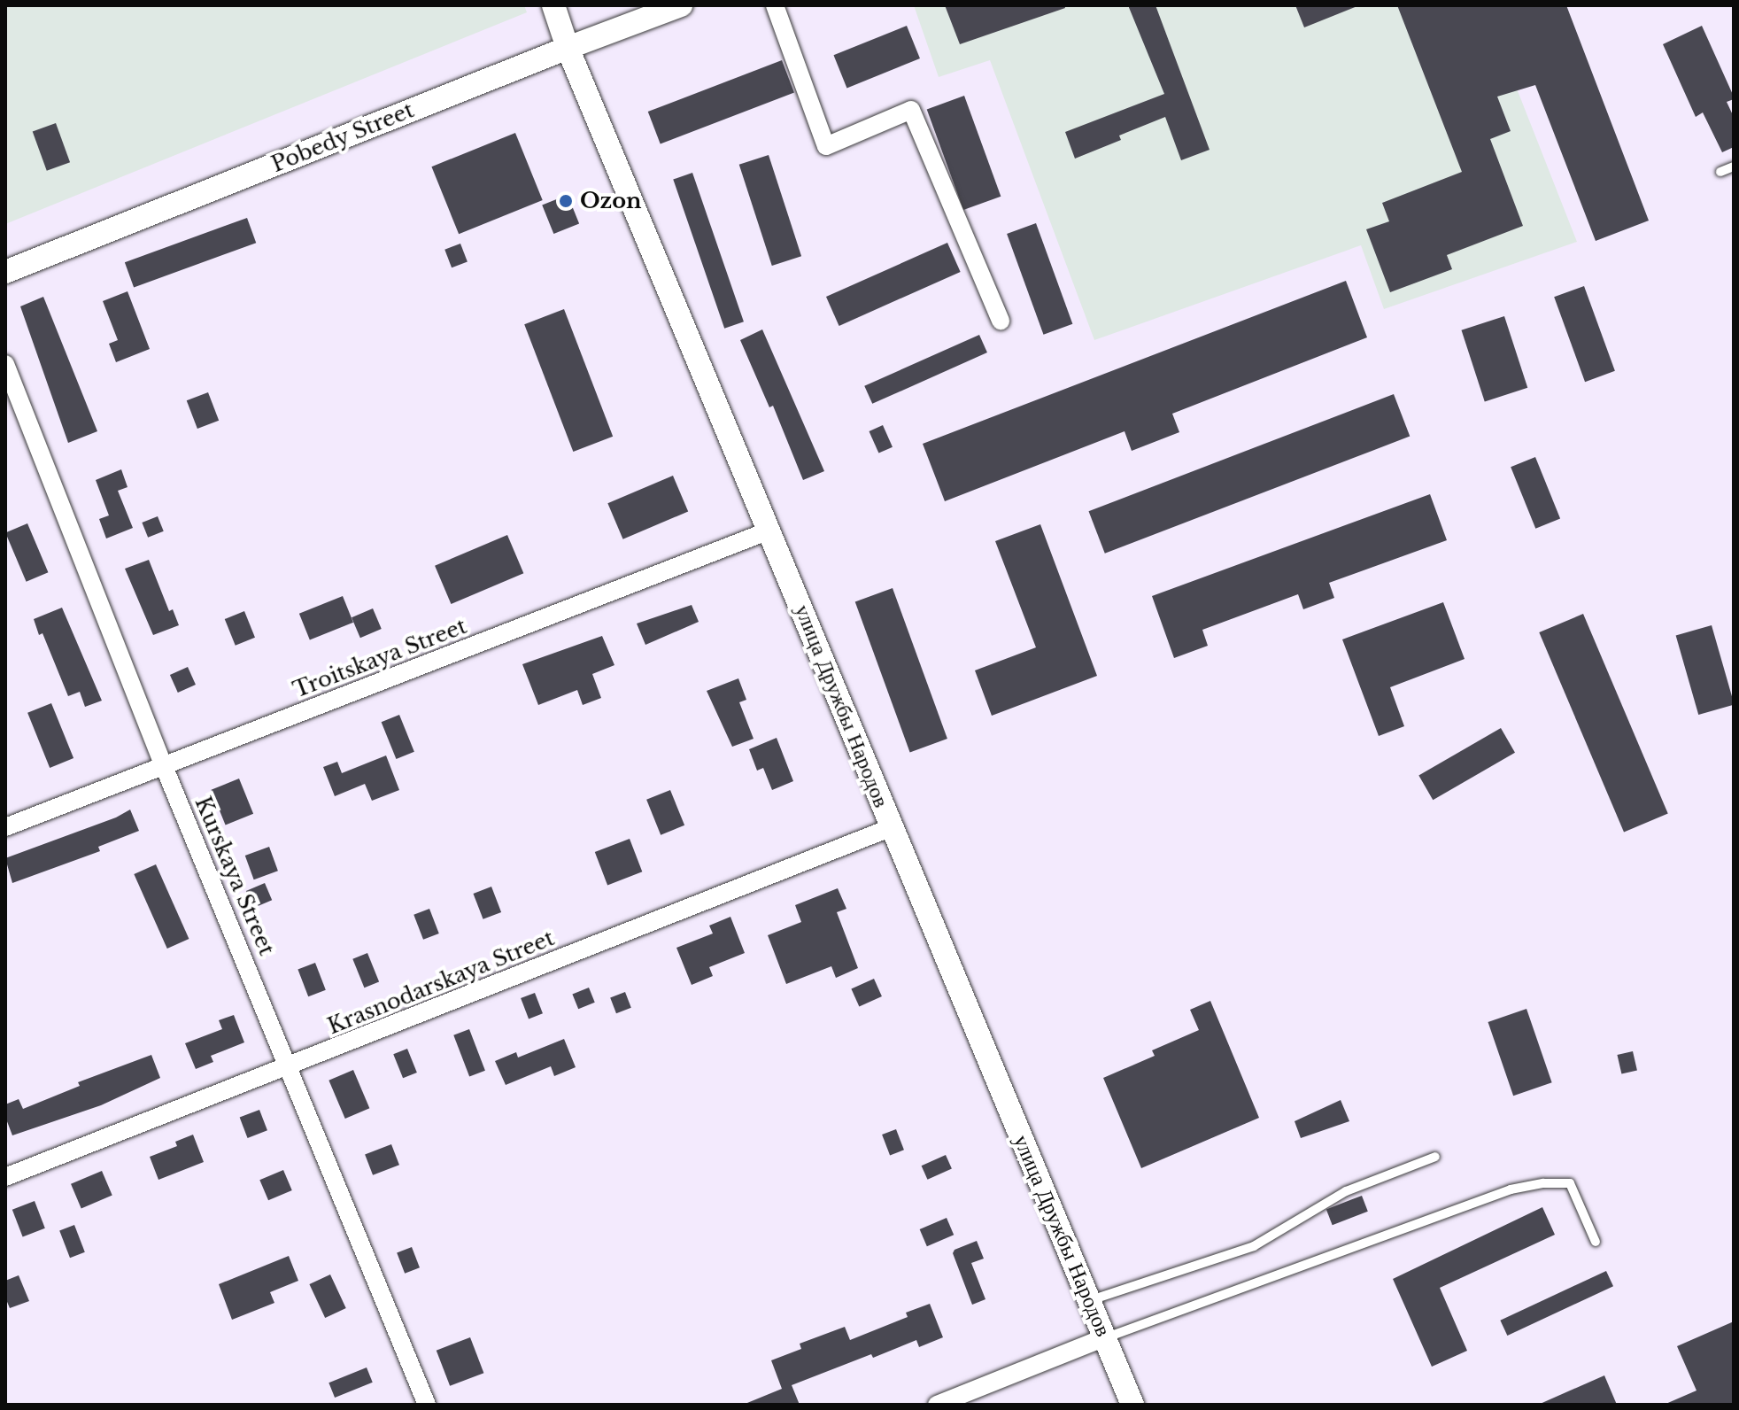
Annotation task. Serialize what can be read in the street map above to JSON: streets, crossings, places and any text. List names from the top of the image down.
{
  "streets": {
    "street": [
      "Pobedy Street",
      "Troitskaya Street",
      "улица Дружбы Народов",
      "Kurskaya Street",
      "Krasnodarskaya Street"
    ]
  },
  "crossings": [
    ["Pobedy Street", "улица Дружбы Народов"],
    ["Troitskaya Street", "улица Дружбы Народов"],
    ["Troitskaya Street", "Kurskaya Street"],
    ["улица Дружбы Народов", "Krasnodarskaya Street"],
    ["Kurskaya Street", "Krasnodarskaya Street"]
  ],
  "places": ["Ozon"]
}
